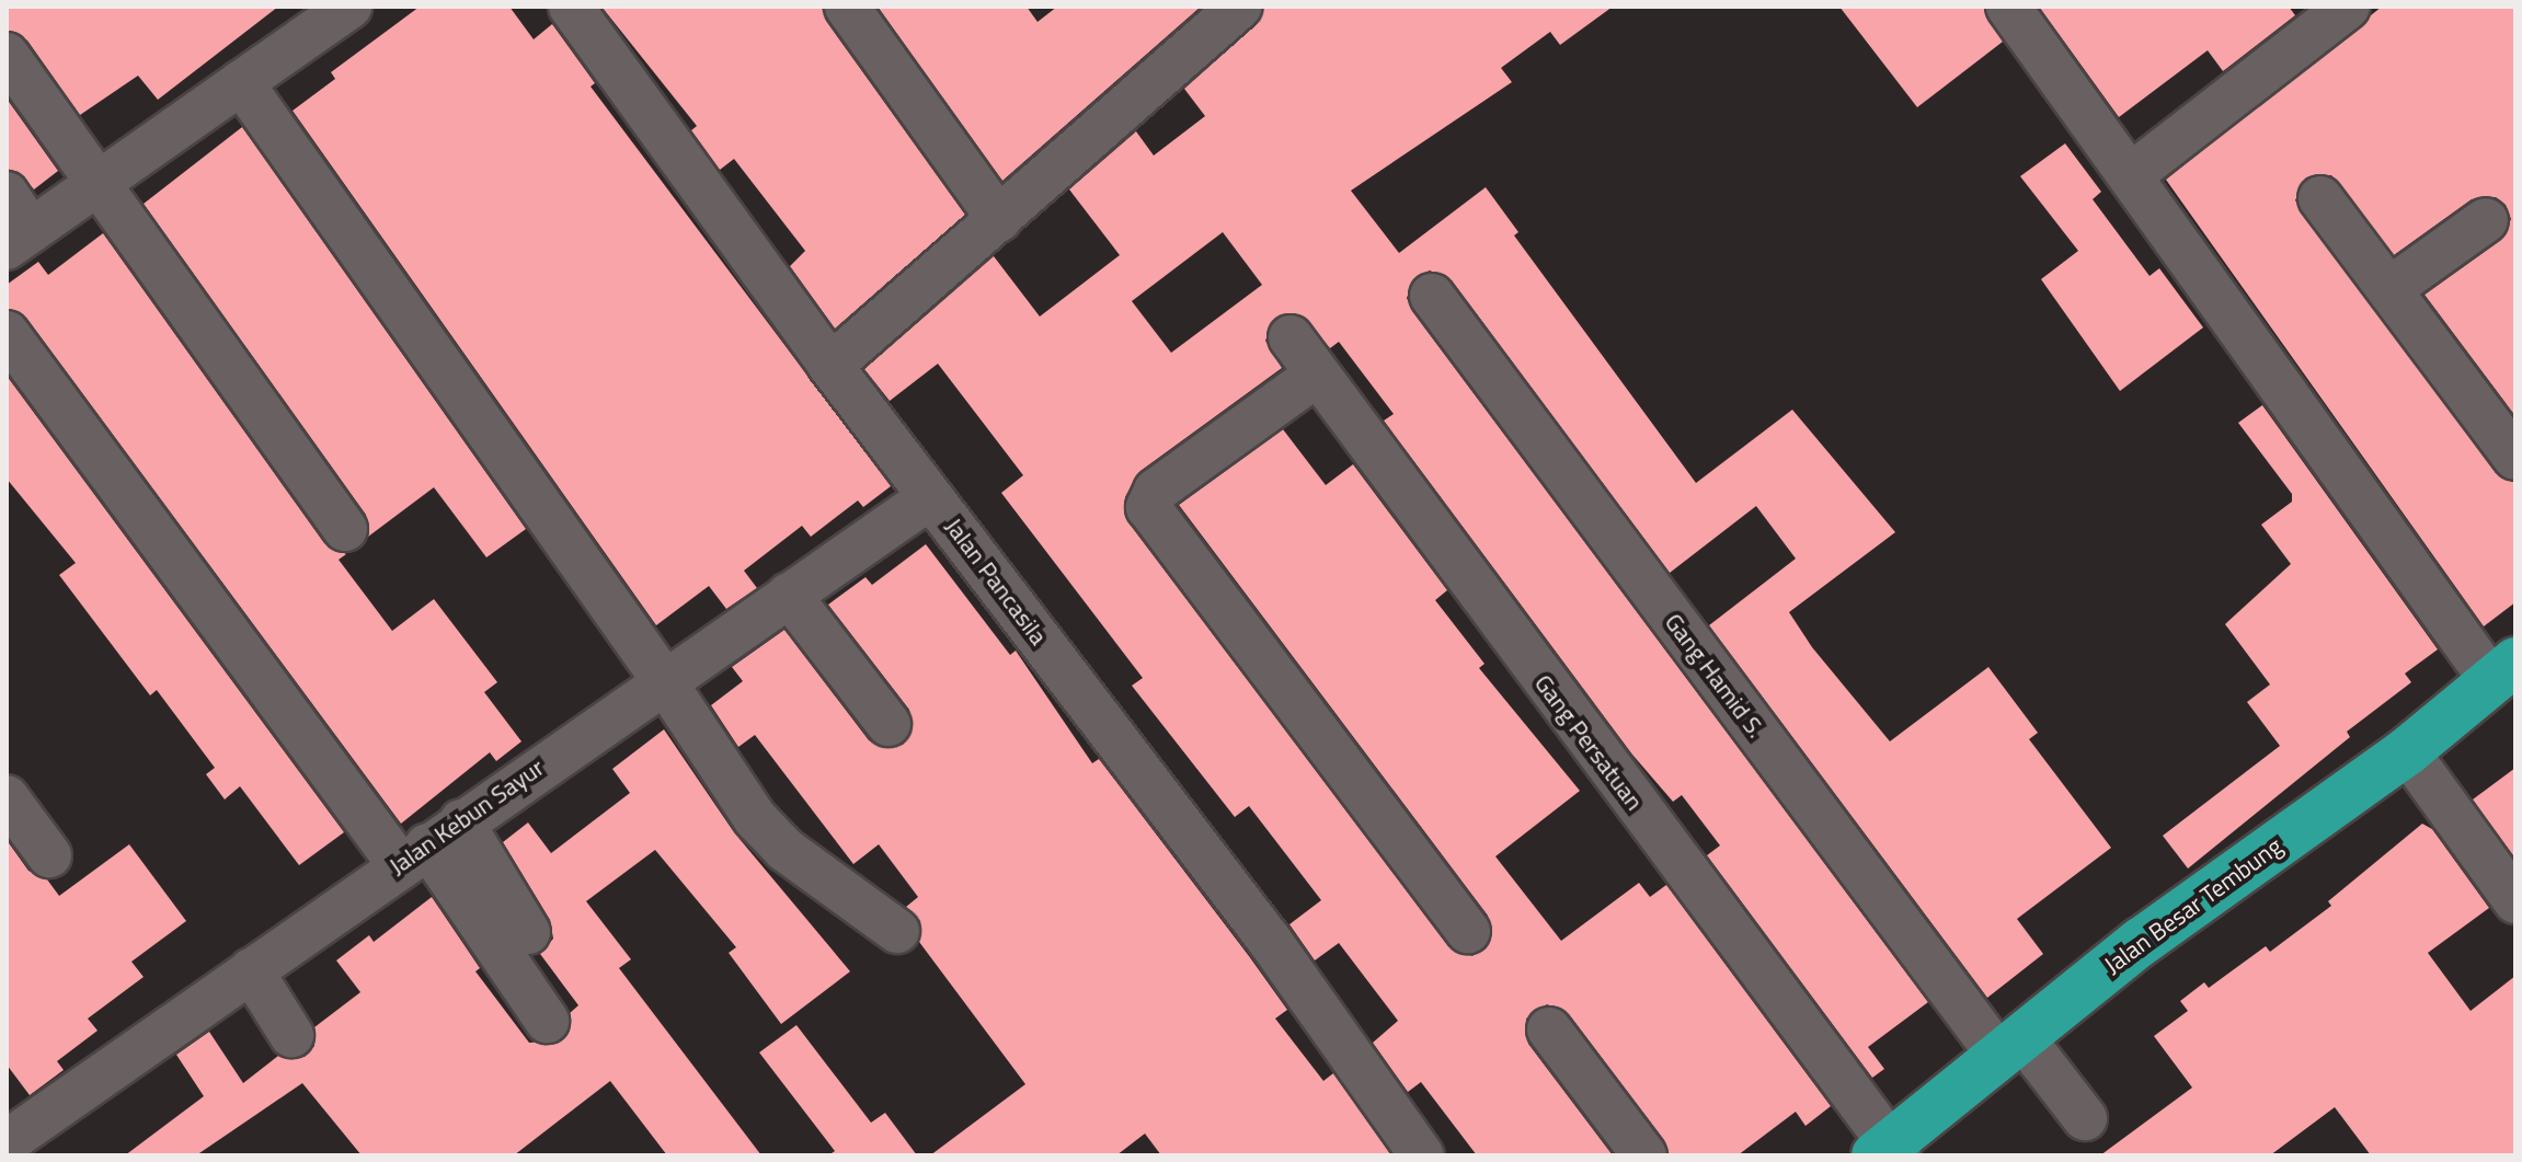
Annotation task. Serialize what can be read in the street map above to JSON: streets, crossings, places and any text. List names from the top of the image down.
{
  "streets": {
    "highway": ["Jalan Besar Tembung"],
    "street": [
      "Jalan Pancasila",
      "Gang Hamid S.",
      "Gang Persatuan",
      "Jalan Kebun Sayur"
    ]
  },
  "crossings": [
    ["Jalan Pancasila", "Jalan Kebun Sayur"],
    ["Gang Hamid S.", "Jalan Besar Tembung"],
    ["Gang Persatuan", "Jalan Besar Tembung"]
  ]
}
